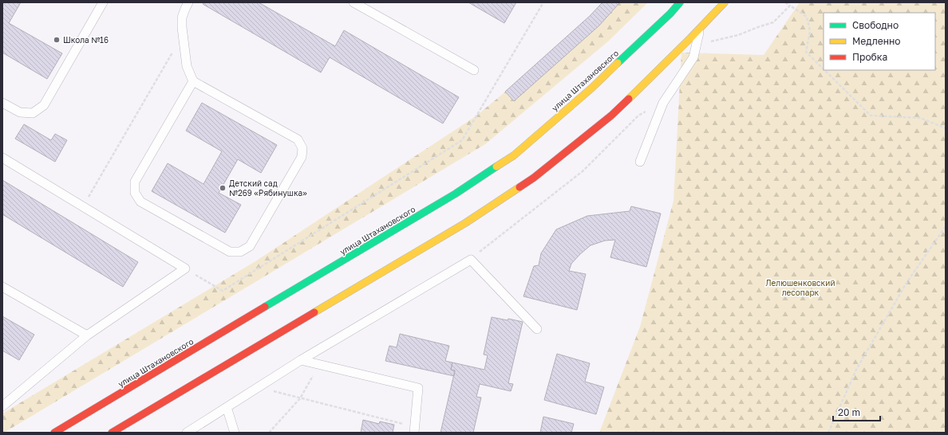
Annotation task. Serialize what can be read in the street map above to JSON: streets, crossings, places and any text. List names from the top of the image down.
{
  "streets": {
    "main road": ["улица Штахановского"]
  },
  "parks": ["Лелюшенковский лесопарк"],
  "places": ["Школа №16", "Детский сад №269 «Рябинушка»"],
  "legend": ["Свободно", "Медленно", "Пробка"],
  "scale_bar": "20 m"
}
